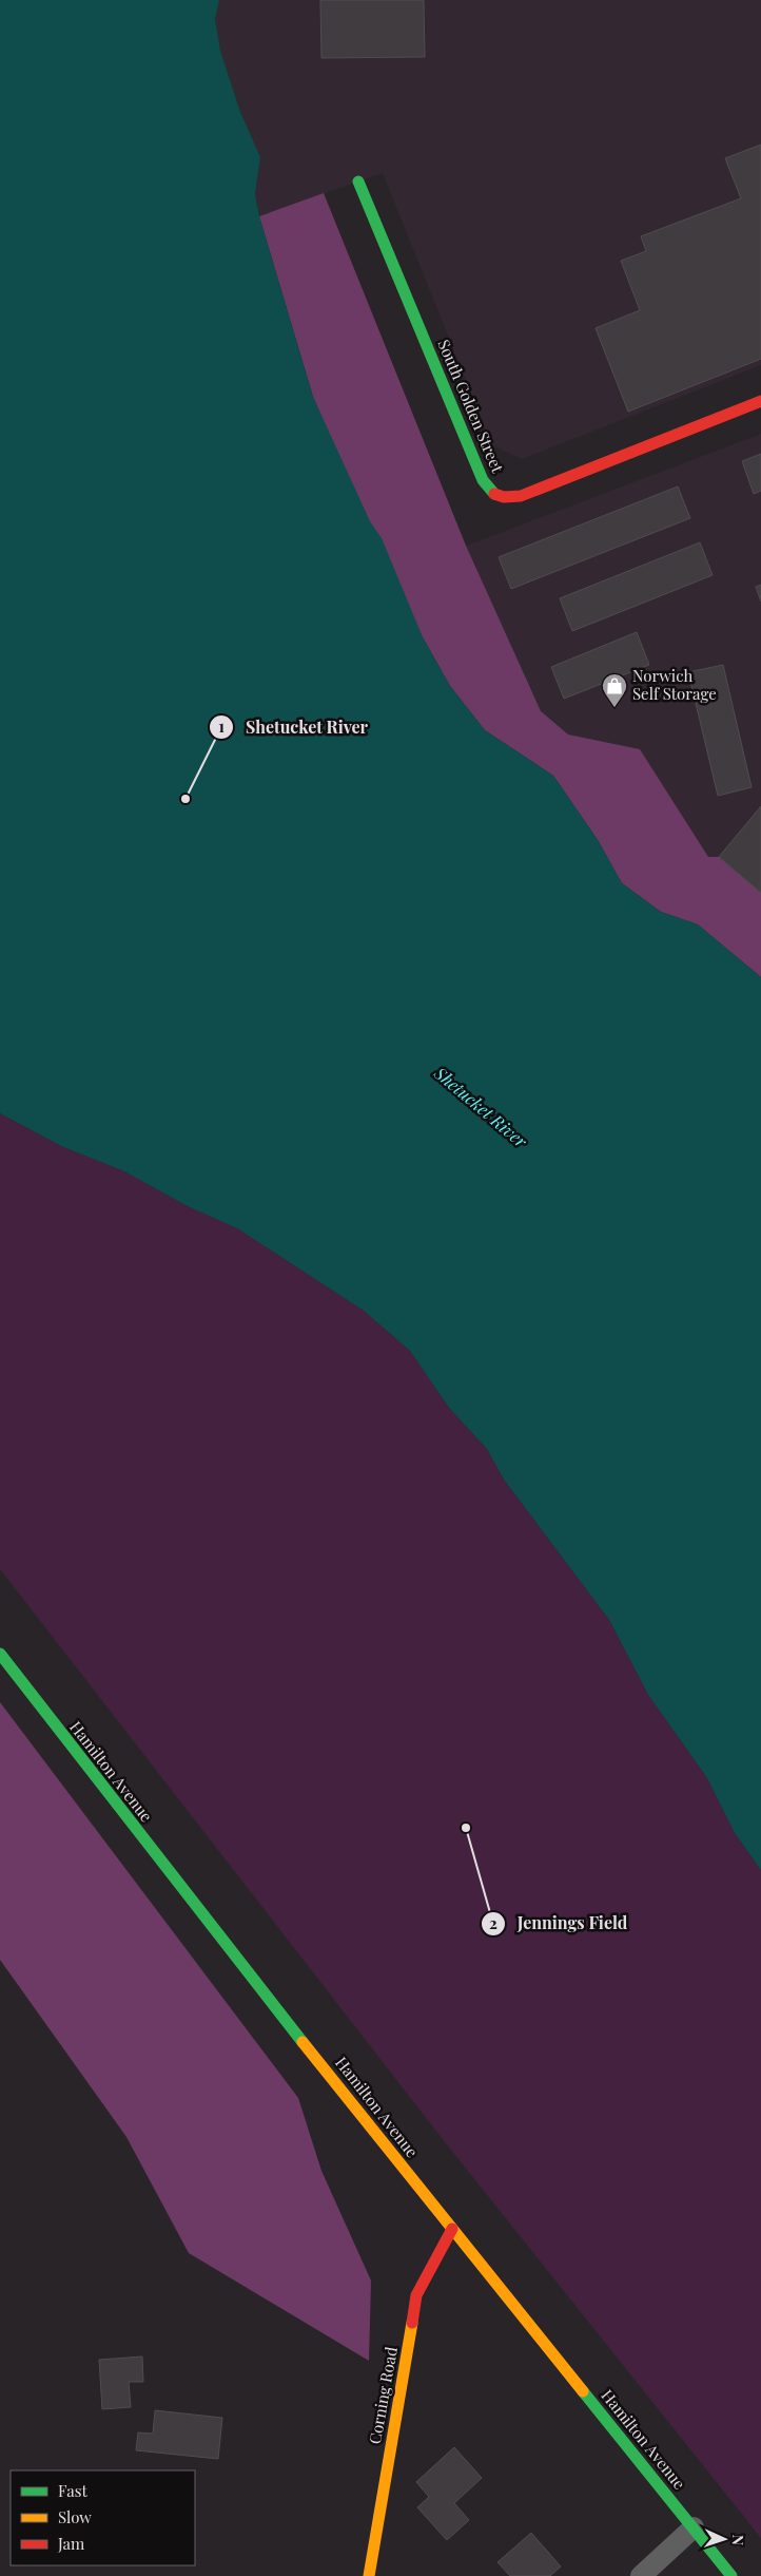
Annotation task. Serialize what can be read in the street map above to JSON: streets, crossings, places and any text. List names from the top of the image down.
{
  "streets": {
    "main road": ["South Golden Street", "Hamilton Avenue", "Corning Road"]
  },
  "crossings": [
    ["Hamilton Avenue", "Corning Road"]
  ],
  "water": ["Shetucket River"],
  "places": {
    "shop": ["Norwich Self Storage"],
    "other": ["Shetucket River", "Jennings Field"]
  },
  "legend": ["Fast", "Slow", "Jam"],
  "north": "right"
}
